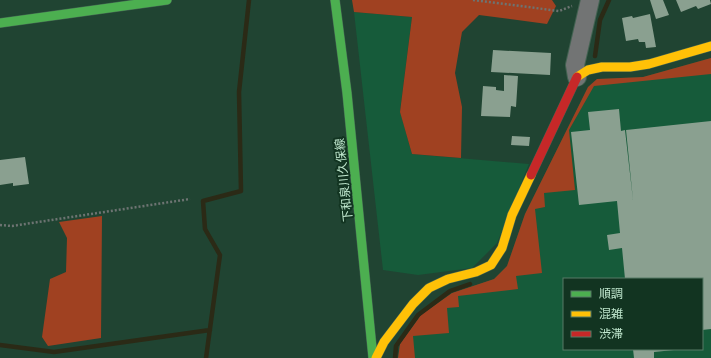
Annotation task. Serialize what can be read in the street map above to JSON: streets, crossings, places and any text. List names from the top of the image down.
{
  "streets": {
    "street": ["下和泉川久保線"]
  },
  "legend": ["順調", "混雑", "渋滞"]
}
